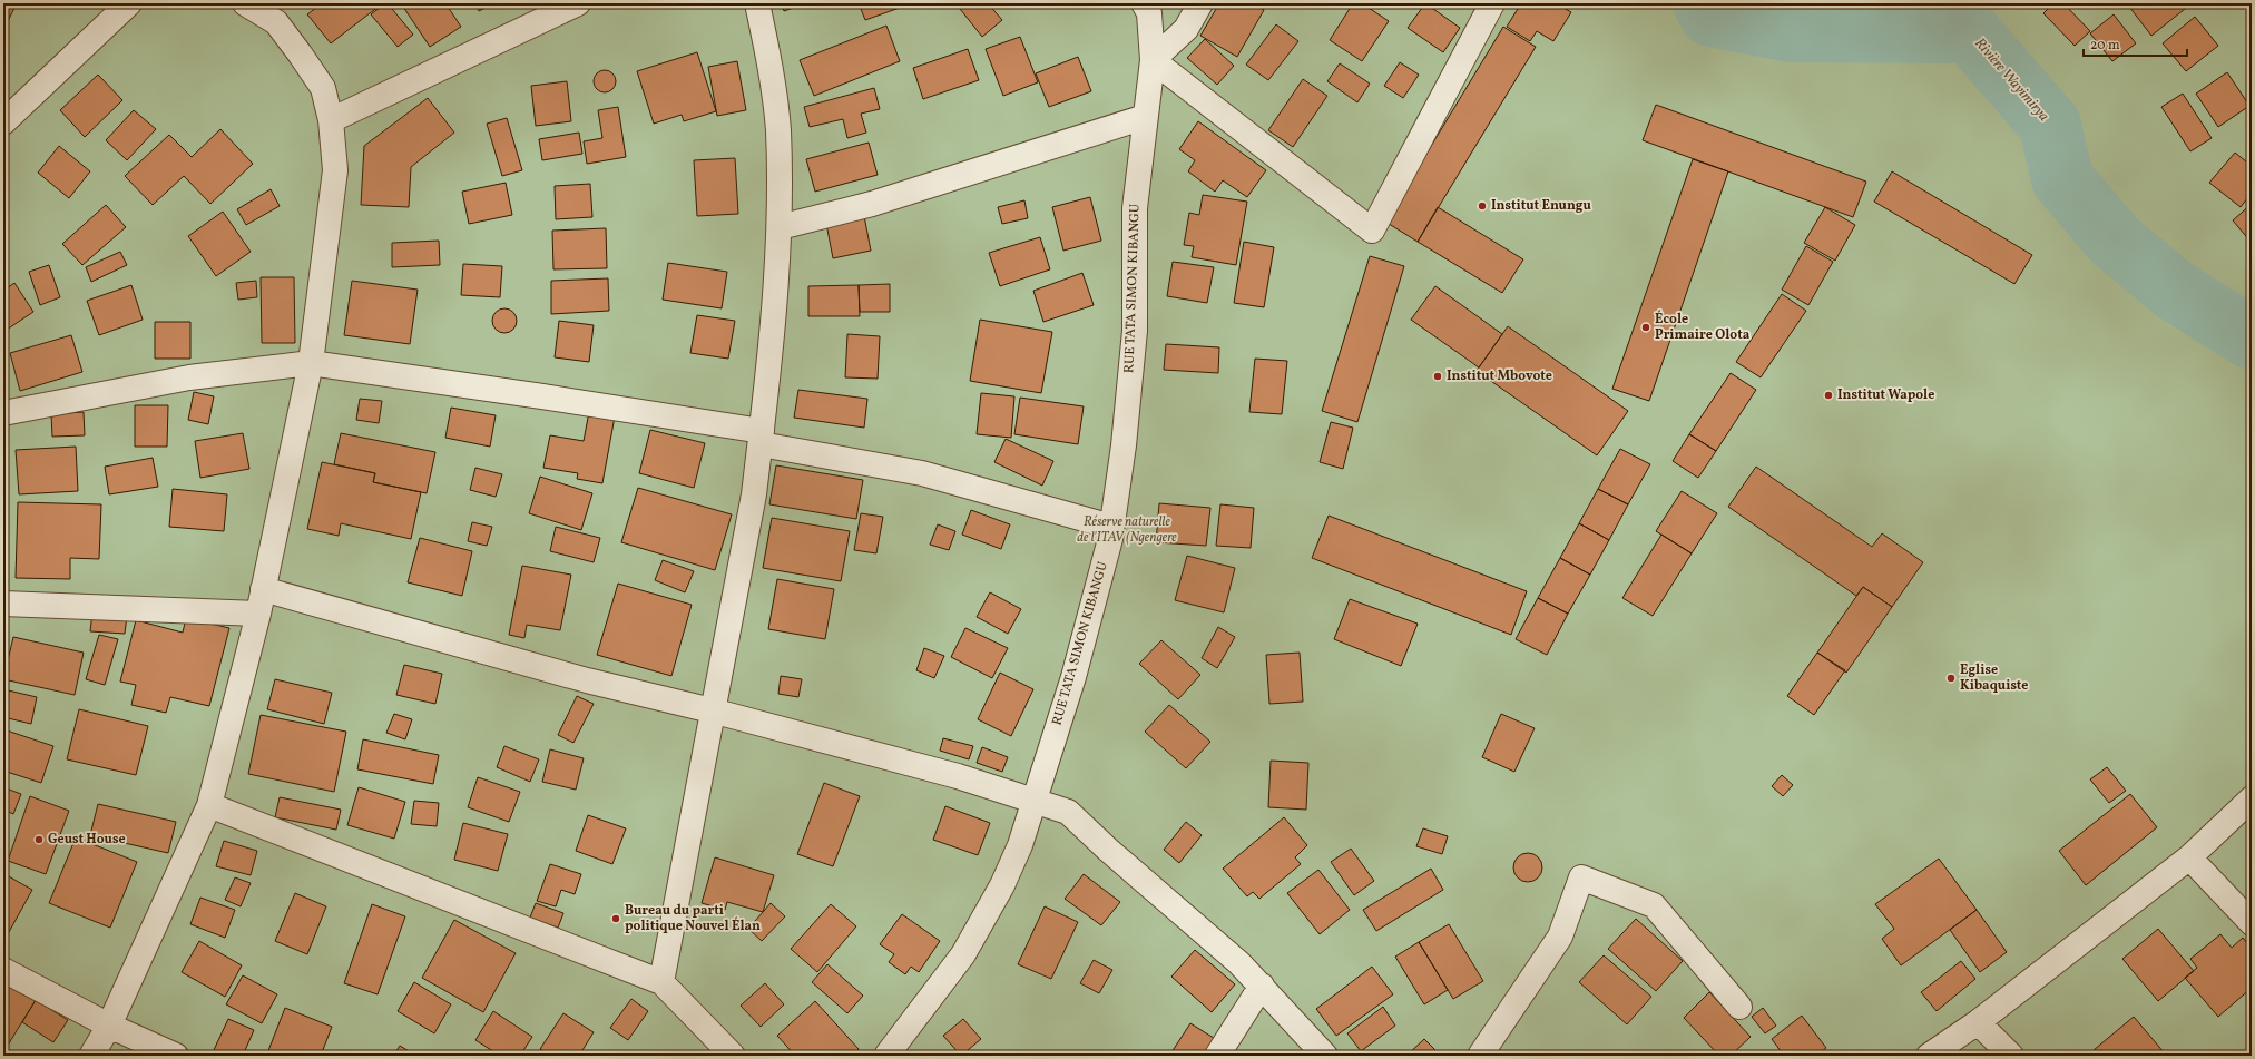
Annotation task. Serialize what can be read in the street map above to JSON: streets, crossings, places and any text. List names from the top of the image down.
{
  "streets": {
    "street": ["RUE TATA SIMON KIBANGU"]
  },
  "water": ["Rivière Wayimirya"],
  "parks": ["Réserve naturelle de l'ITAV (Ngengere"],
  "places": [
    "Institut Enungu",
    "École Primaire Olota",
    "Institut Mbovote",
    "Institut Wapole",
    "Eglise Kibaquiste",
    "Geust House",
    "Bureau du parti politique Nouvel Élan"
  ],
  "scale_bar": "20 m"
}
